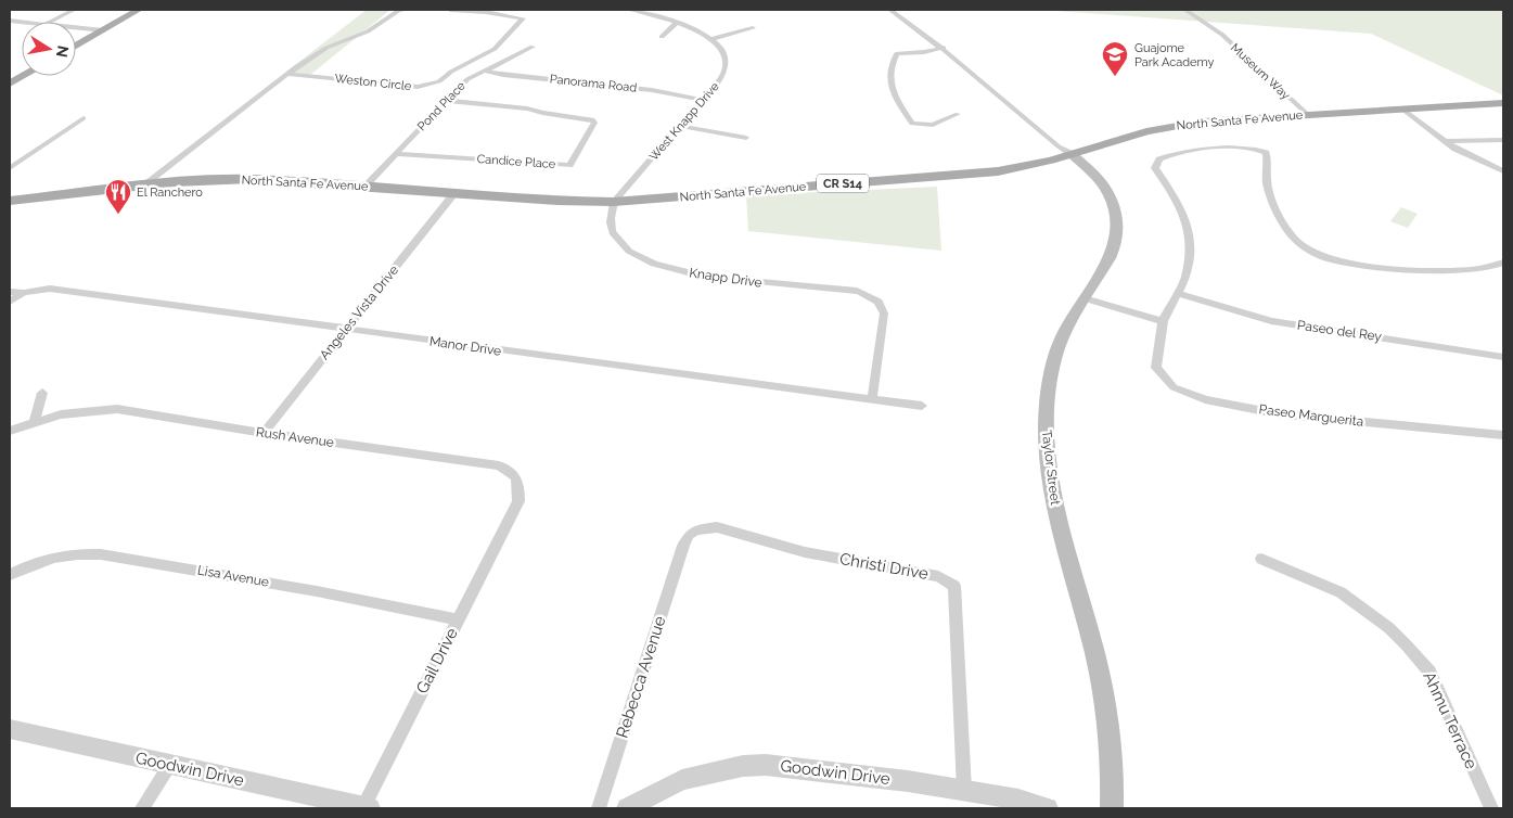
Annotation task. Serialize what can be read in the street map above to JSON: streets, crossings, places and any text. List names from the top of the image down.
{
  "streets": {
    "main road": ["North Santa Fe Avenue", "CR S14", "Taylor Street"],
    "street": [
      "Museum Way",
      "Weston Circle",
      "Panorama Road",
      "Pond Place",
      "West Knapp Drive",
      "Candice Place",
      "Knapp Drive",
      "Angeles Vista Drive",
      "Paseo del Rey",
      "Manor Drive",
      "Paseo Marguerita",
      "Rush Avenue",
      "Christi Drive",
      "Lisa Avenue",
      "Gail Drive",
      "Rebecca Avenue",
      "Ahmu Terrace",
      "Goodwin Drive"
    ]
  },
  "crossings": [
    ["Museum Way", "North Santa Fe Avenue"],
    ["Panorama Road", "Pond Place"],
    ["Panorama Road", "West Knapp Drive"],
    ["Pond Place", "North Santa Fe Avenue"],
    ["Pond Place", "Candice Place"],
    ["North Santa Fe Avenue", "West Knapp Drive"],
    ["North Santa Fe Avenue", "Knapp Drive"],
    ["North Santa Fe Avenue", "Angeles Vista Drive"],
    ["North Santa Fe Avenue", "Taylor Street"],
    ["West Knapp Drive", "Knapp Drive"],
    ["Knapp Drive", "Manor Drive"],
    ["Angeles Vista Drive", "Manor Drive"],
    ["Angeles Vista Drive", "Rush Avenue"],
    ["Paseo del Rey", "Paseo Marguerita"],
    ["Rush Avenue", "Gail Drive"],
    ["Christi Drive", "Rebecca Avenue"],
    ["Christi Drive", "Goodwin Drive"],
    ["Lisa Avenue", "Gail Drive"],
    ["Gail Drive", "Goodwin Drive"]
  ],
  "places": {
    "school or university": ["Guajome Park Academy"],
    "restaurant": ["El Ranchero"]
  },
  "north": "right"
}
